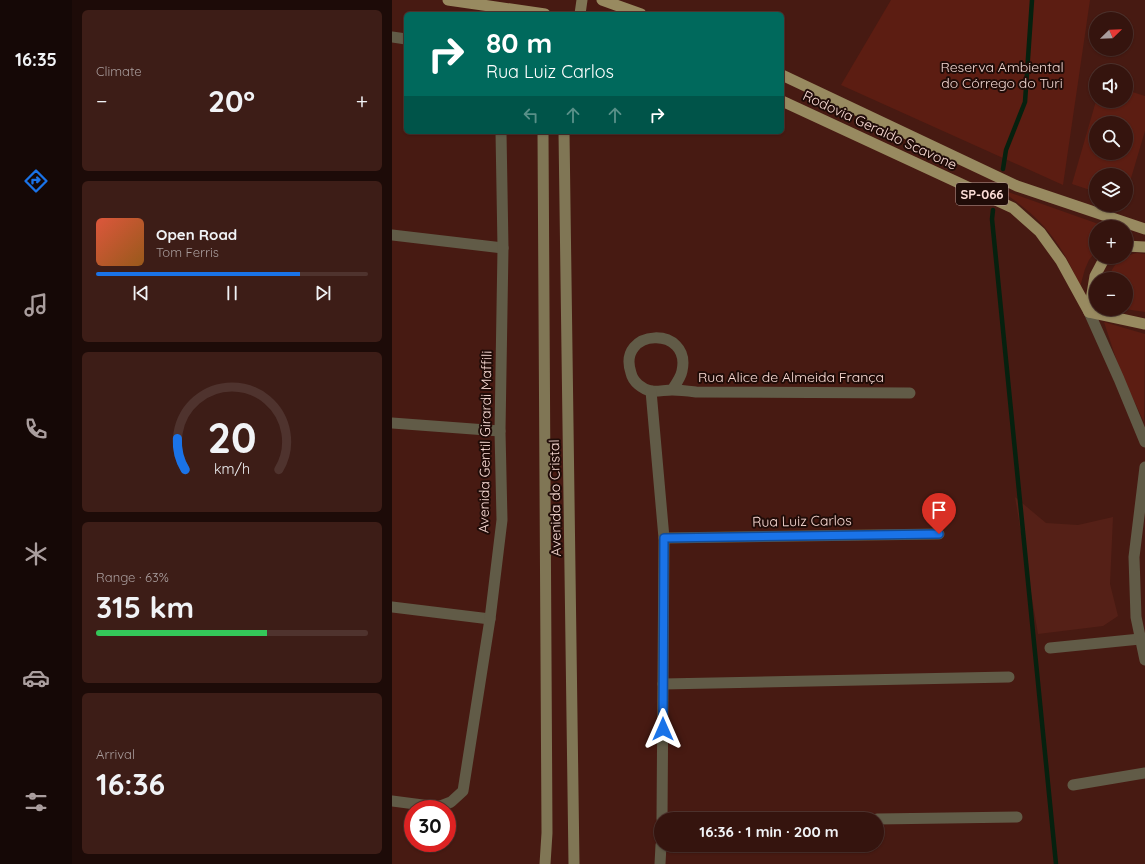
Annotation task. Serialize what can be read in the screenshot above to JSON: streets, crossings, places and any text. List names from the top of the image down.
{
  "streets": {
    "main road": ["Rodovia Geraldo Scavone", "SP-066", "Avenida do Cristal"],
    "street": ["Rua Alice de Almeida França", "Avenida Gentil Girardi Maffili", "Rua Luiz Carlos"]
  },
  "parks": ["Reserva Ambiental do Córrego do Turi"],
  "north": "top right",
  "page": {
    "tabs": "16:35",
    "tile": [
      "Climate",
      ["Range · 63%", "315 km"],
      ["Arrival", "16:36"]
    ],
    "map_buttons": ["+", "−"],
    "turn": ["80 m", "Rua Luiz Carlos"],
    "heat": ["−", "20°", "+"],
    "song": ["Open Road", "Tom Ferris"],
    "limit": "30",
    "trip": "16:36 · 1 min · 200 m",
    "gauge": ["20", "km/h"]
  }
}
